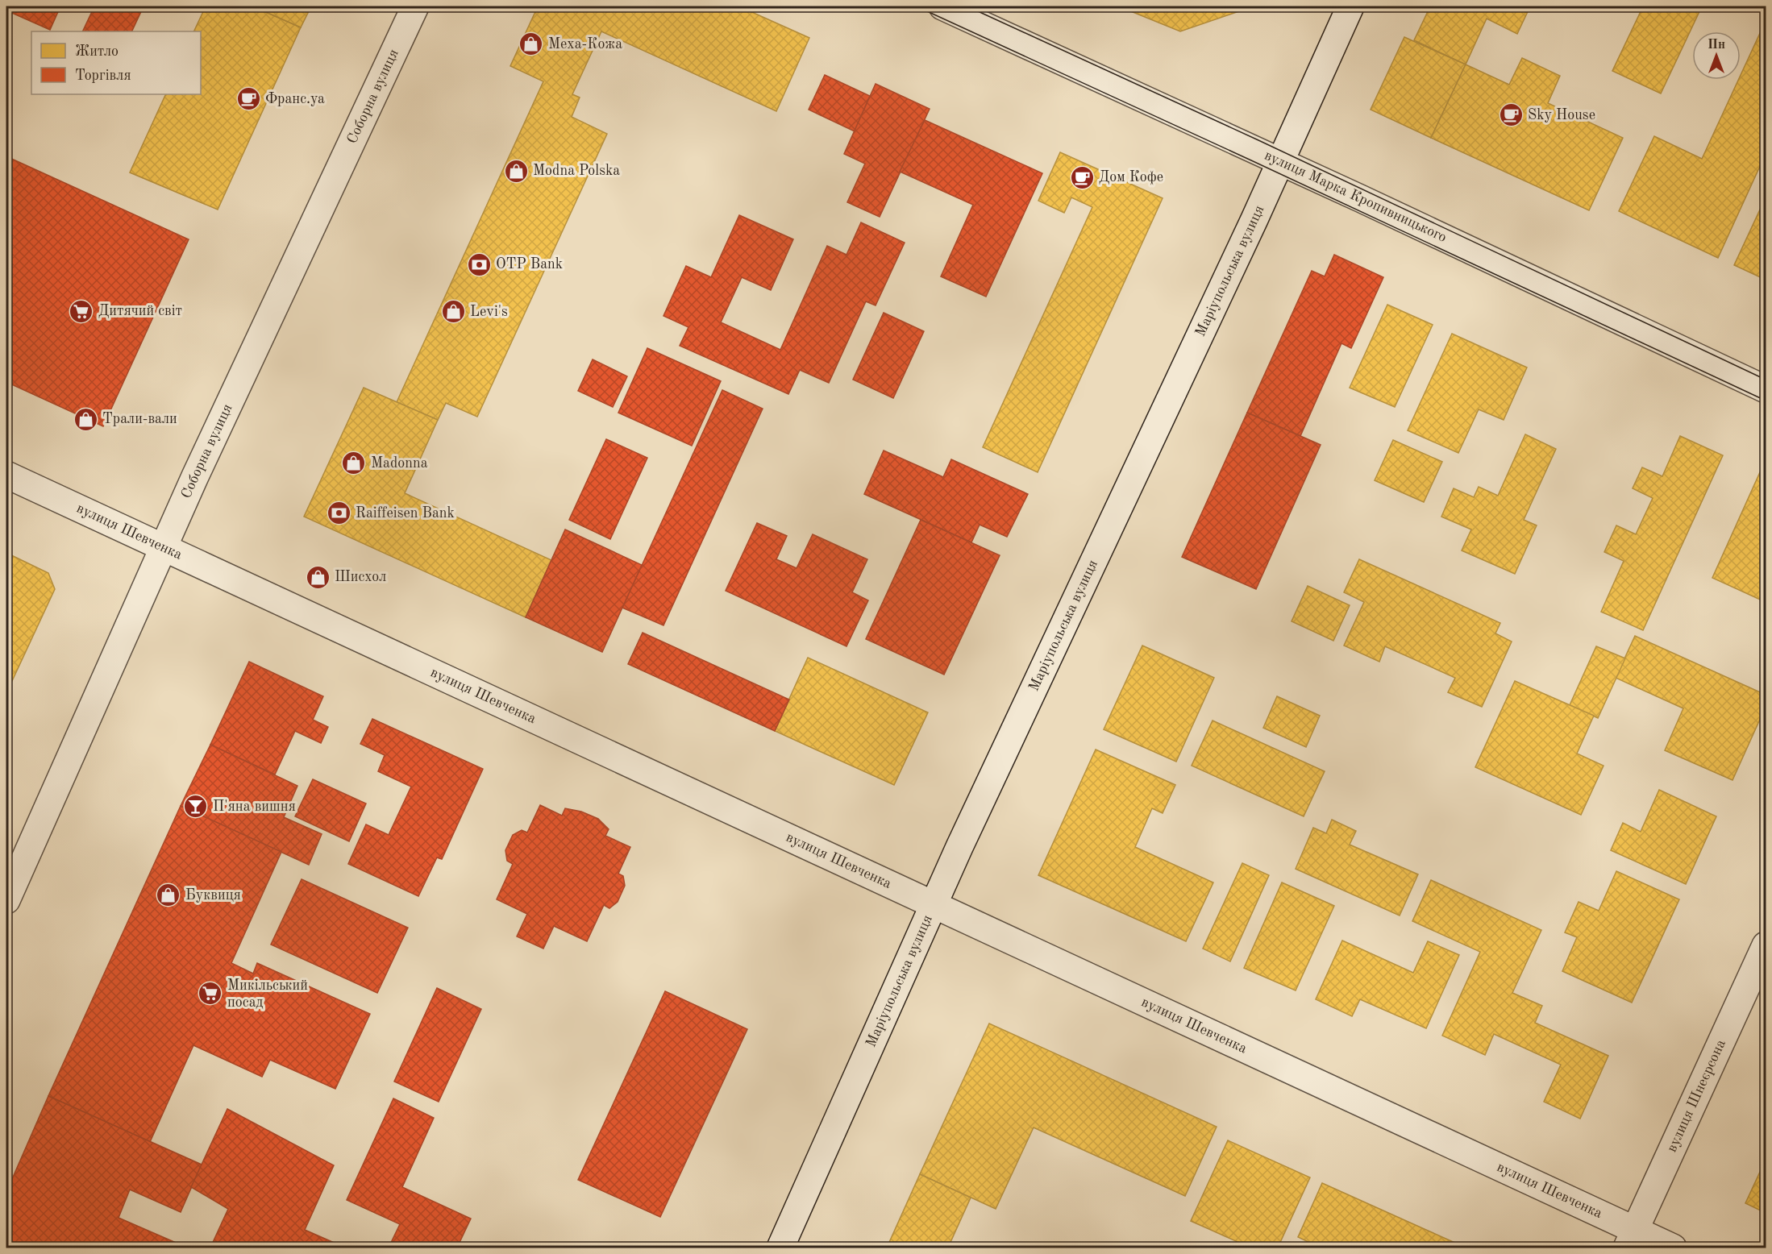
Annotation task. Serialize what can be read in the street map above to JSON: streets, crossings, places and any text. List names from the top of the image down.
{
  "streets": {
    "street": [
      "Соборна вулиця",
      "вулиця Марка Кропивницького",
      "Маріупольська вулиця",
      "вулиця Шевченка",
      "вулиця Шнеєрсона"
    ]
  },
  "crossings": [
    ["Соборна вулиця", "вулиця Шевченка"],
    ["вулиця Марка Кропивницького", "Маріупольська вулиця"],
    ["Маріупольська вулиця", "вулиця Шевченка"],
    ["вулиця Шевченка", "вулиця Шнеєрсона"]
  ],
  "places": {
    "shop": [
      "Меха-Кожа",
      "Modna Polska",
      "Levi's",
      "Трали-вали",
      "Madonna",
      "Шисхол",
      "Буквиця"
    ],
    "cafe": ["Франс.уа", "Sky House", "Дом Кофе"],
    "bank": ["OTP Bank", "Raiffeisen Bank"],
    "supermarket": ["Дитячий світ", "Микільський посад"],
    "bar": ["П'яна вишня"]
  },
  "legend": ["Житло", "Торгівля"],
  "north": "top"
}
